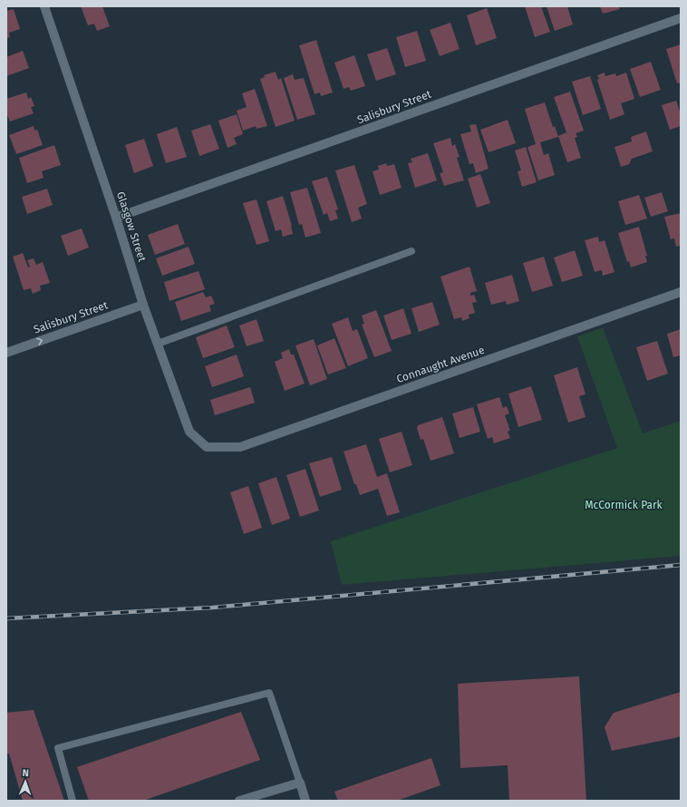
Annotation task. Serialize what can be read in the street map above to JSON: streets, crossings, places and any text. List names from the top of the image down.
{
  "streets": {
    "street": ["Salisbury Street", "Glasgow Street", "Connaught Avenue"]
  },
  "crossings": [
    ["Salisbury Street", "Glasgow Street"],
    ["Glasgow Street", "Connaught Avenue"]
  ],
  "parks": ["McCormick Park"],
  "north": "top"
}
